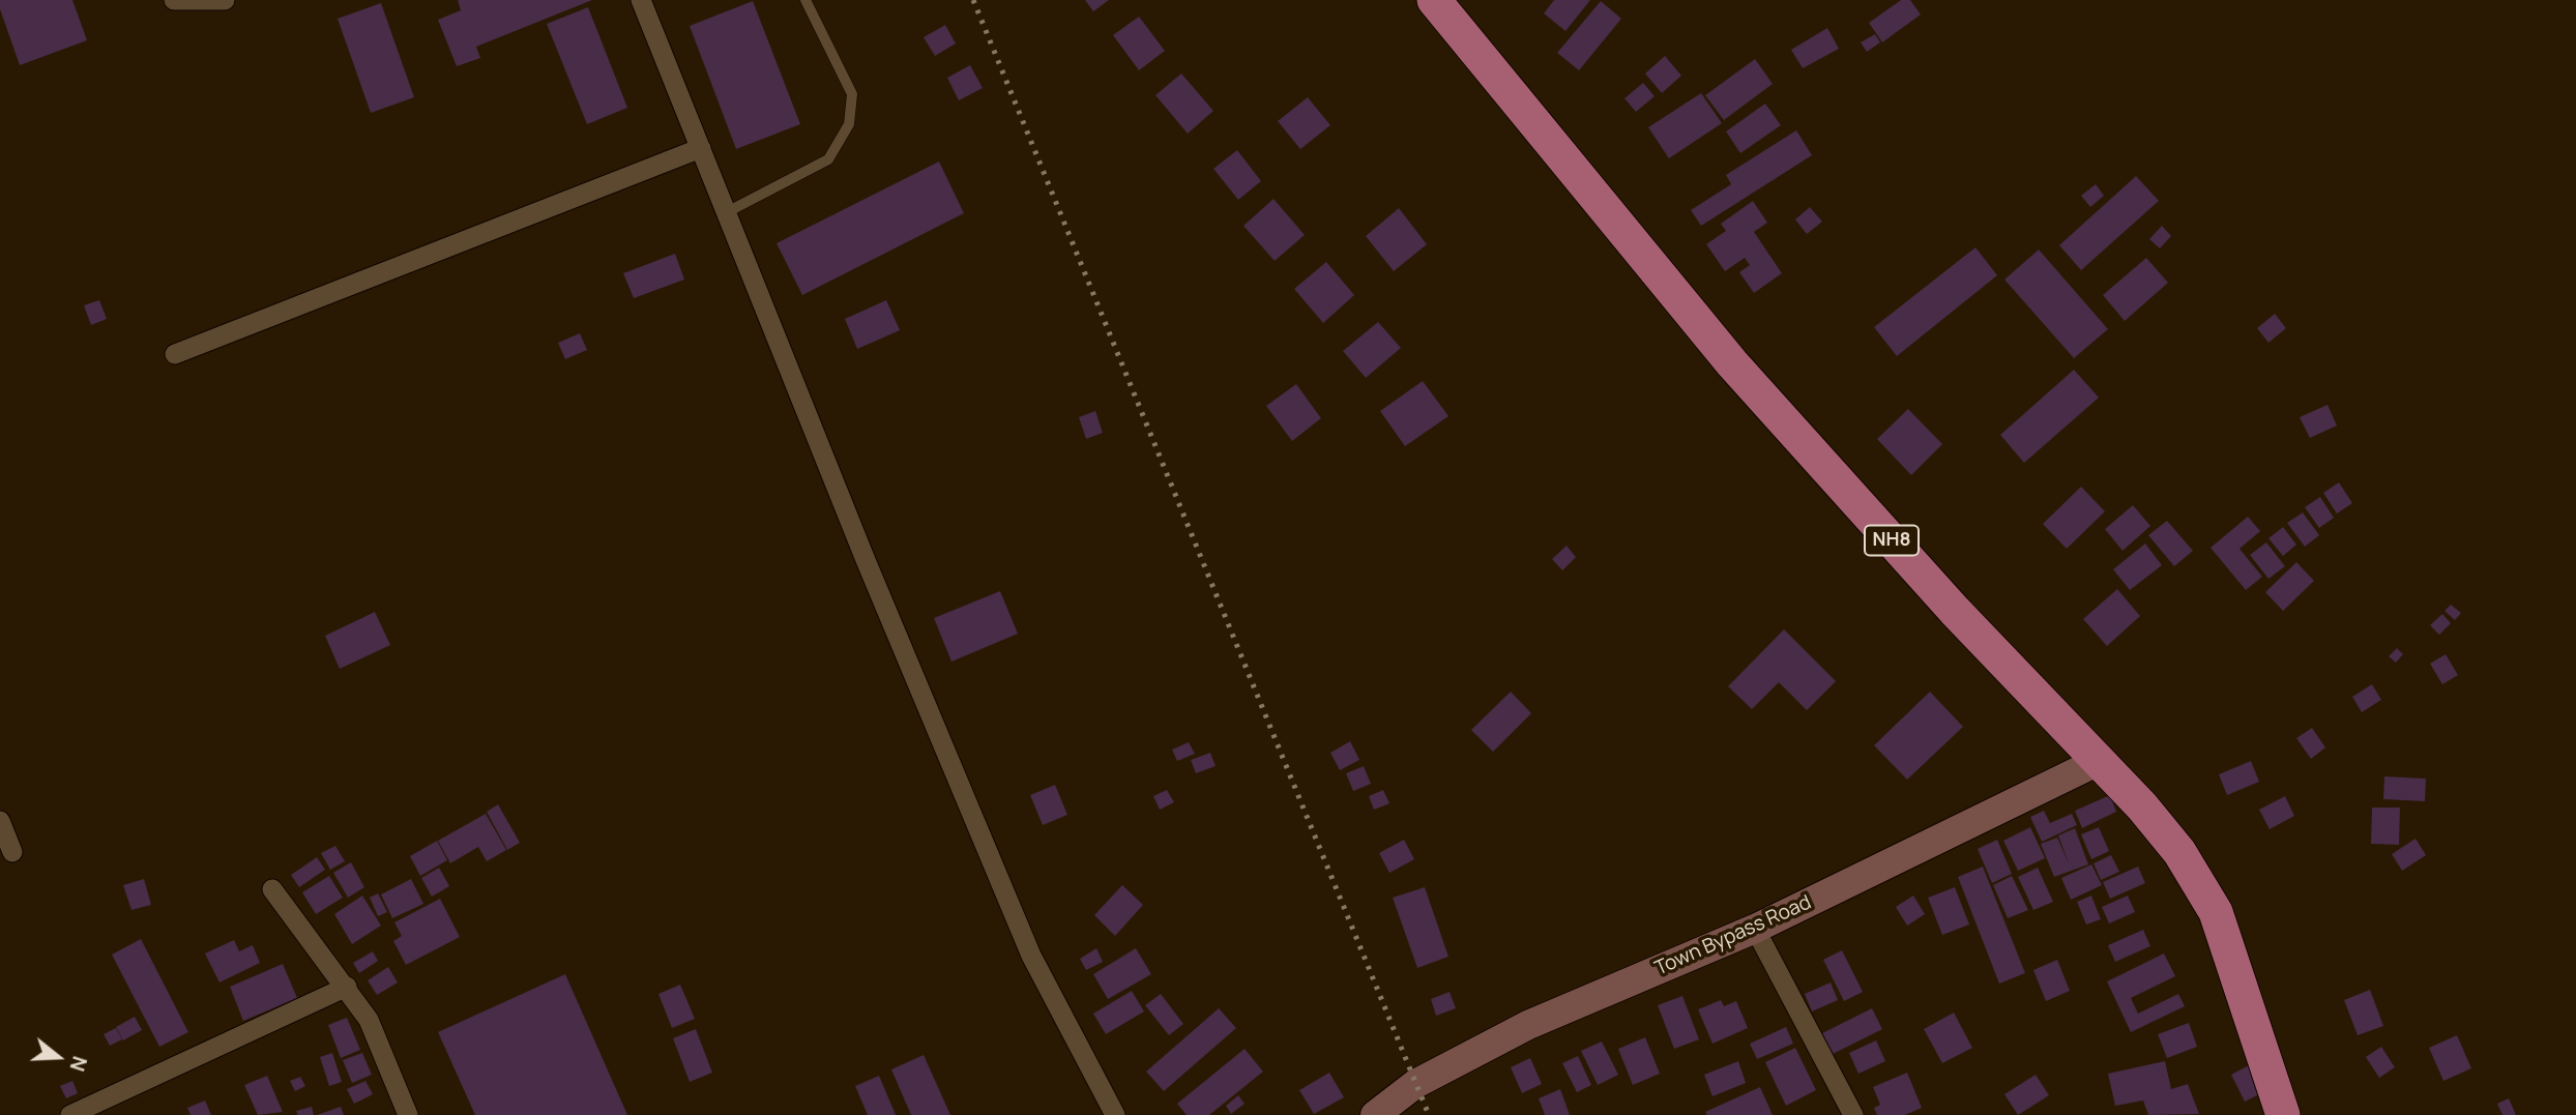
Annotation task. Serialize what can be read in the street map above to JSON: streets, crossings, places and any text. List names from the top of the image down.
{
  "streets": {
    "highway": ["NH8"],
    "main road": ["Town Bypass Road"]
  },
  "crossings": [
    ["NH8", "Town Bypass Road"]
  ],
  "north": "right"
}
